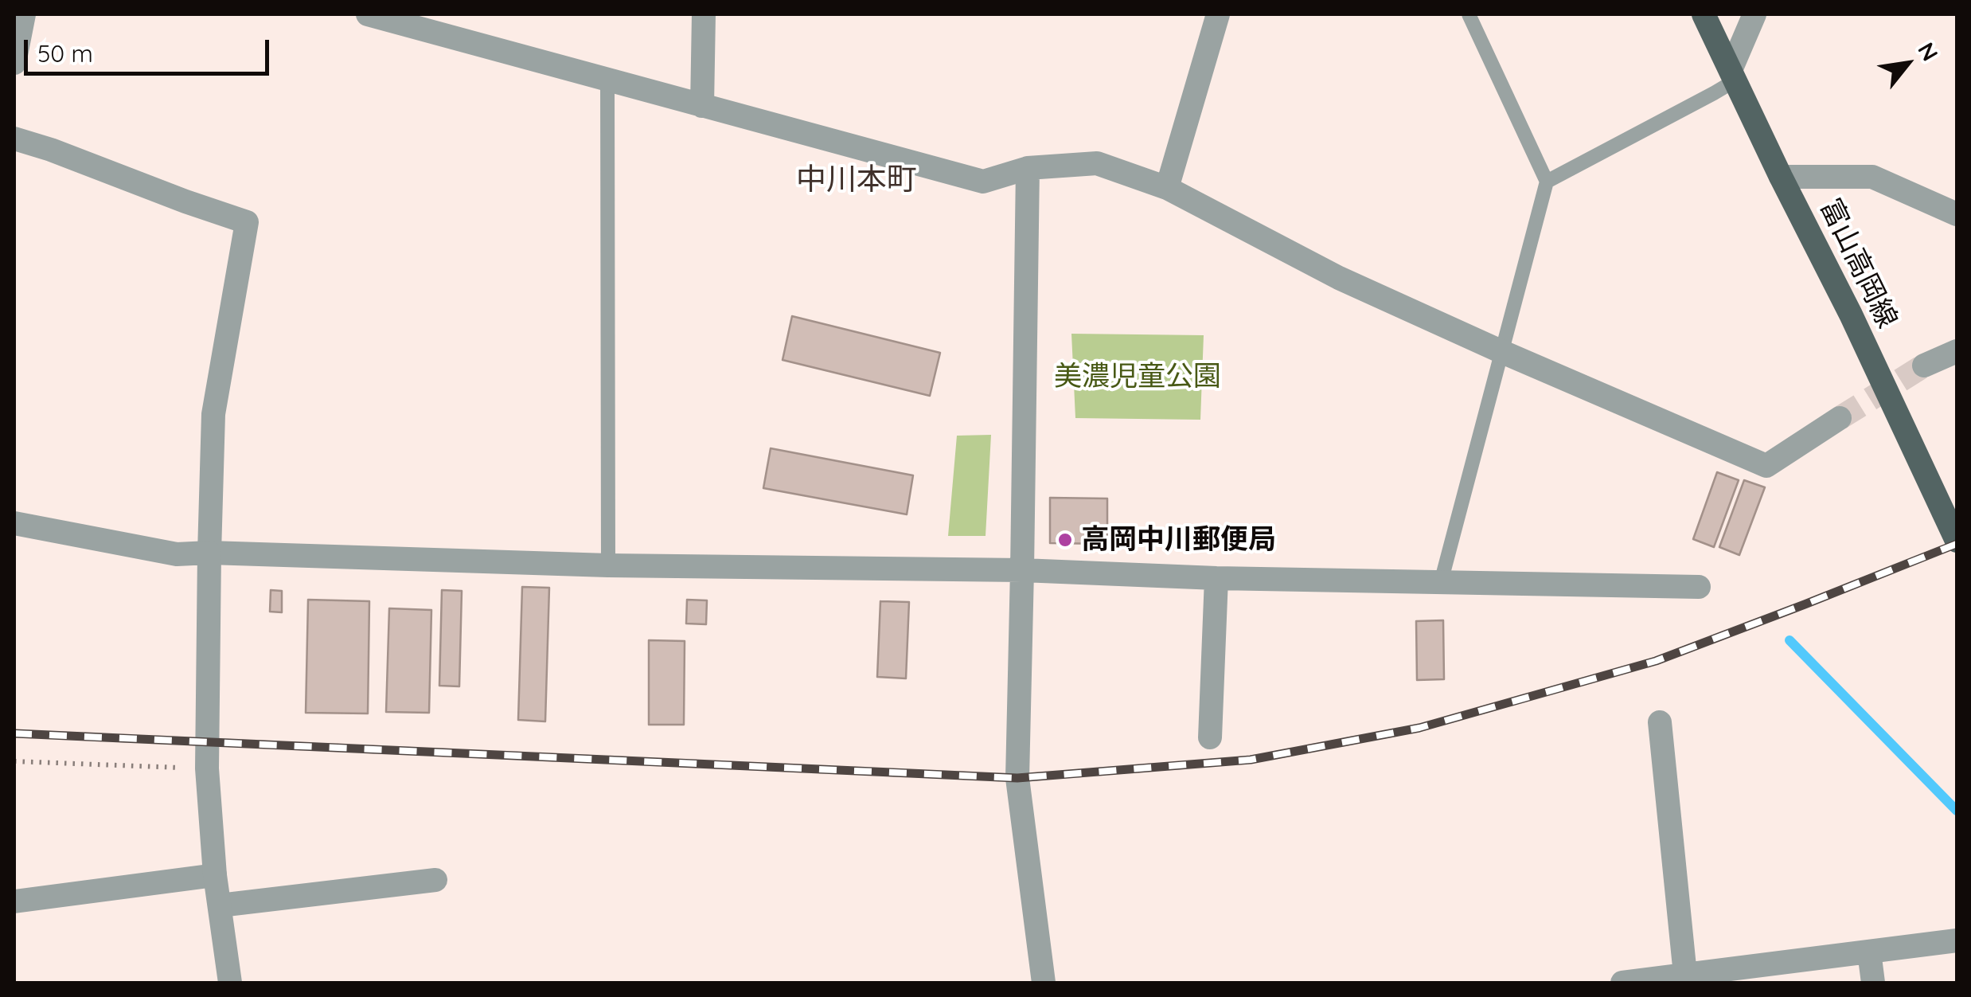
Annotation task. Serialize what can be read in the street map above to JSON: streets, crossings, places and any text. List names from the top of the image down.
{
  "streets": {
    "main road": ["富山高岡線"]
  },
  "districts": ["中川本町"],
  "parks": ["美濃児童公園"],
  "places": ["高岡中川郵便局"],
  "scale_bar": "50 m",
  "north": "top right"
}
